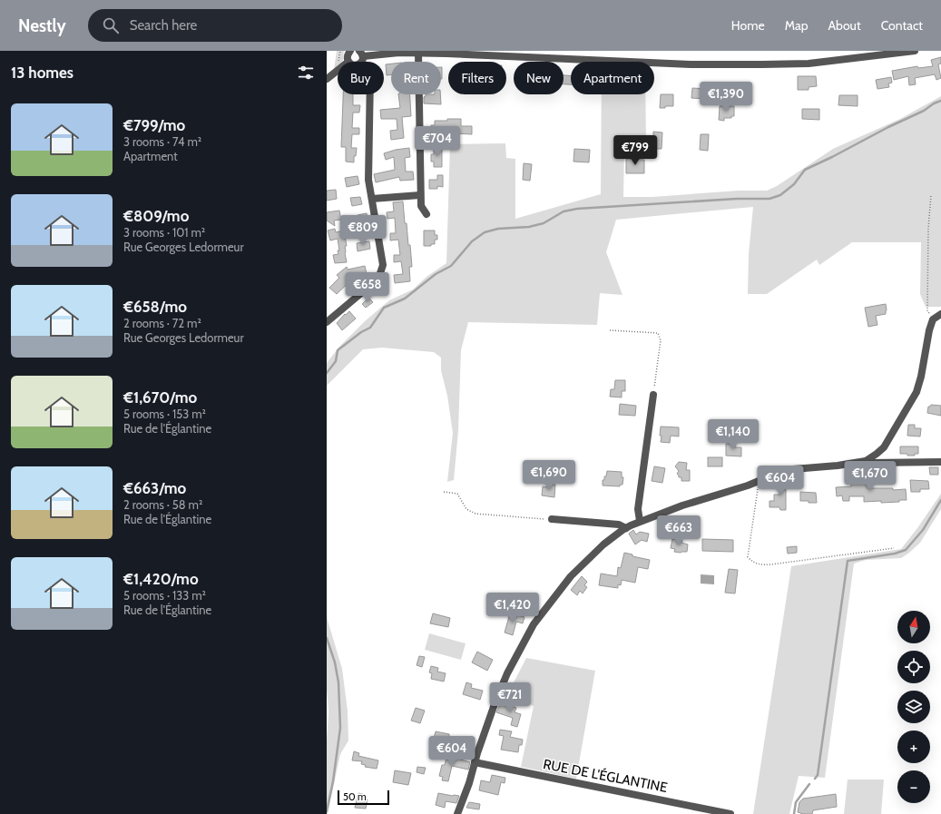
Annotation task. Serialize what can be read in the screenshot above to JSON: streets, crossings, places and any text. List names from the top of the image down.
{
  "streets": {
    "street": ["RUE DE L'ÉGLANTINE"]
  },
  "scale_bar": "50 m",
  "north": "top",
  "page": {
    "header": "Nestly",
    "search": "Search here",
    "nav": [
      "Home",
      "Map",
      "About",
      "Contact"
    ],
    "heading": "13 homes",
    "chip": [
      "Buy",
      "Rent",
      "Filters",
      "New",
      "Apartment"
    ],
    "price": [
      "€1,390",
      "€704",
      "€799",
      "€809",
      "€658",
      "€1,140",
      "€1,690",
      "€1,670",
      "€604",
      "€663",
      "€1,420",
      "€721",
      "€604"
    ],
    "list": [
      {
        "name": "€799/mo",
        "note": "3 rooms · 74 m² · Apartment"
      },
      {
        "name": "€809/mo",
        "note": "3 rooms · 101 m² · Rue Georges Ledormeur"
      },
      {
        "name": "€658/mo",
        "note": "2 rooms · 72 m² · Rue Georges Ledormeur"
      },
      {
        "name": "€1,670/mo",
        "note": "5 rooms · 153 m² · Rue de l'Églantine"
      },
      {
        "name": "€663/mo",
        "note": "2 rooms · 58 m² · Rue de l'Églantine"
      },
      {
        "name": "€1,420/mo",
        "note": "5 rooms · 133 m² · Rue de l'Églantine"
      }
    ],
    "map_buttons": ["+", "−"],
    "scale": "50 m"
  }
}
